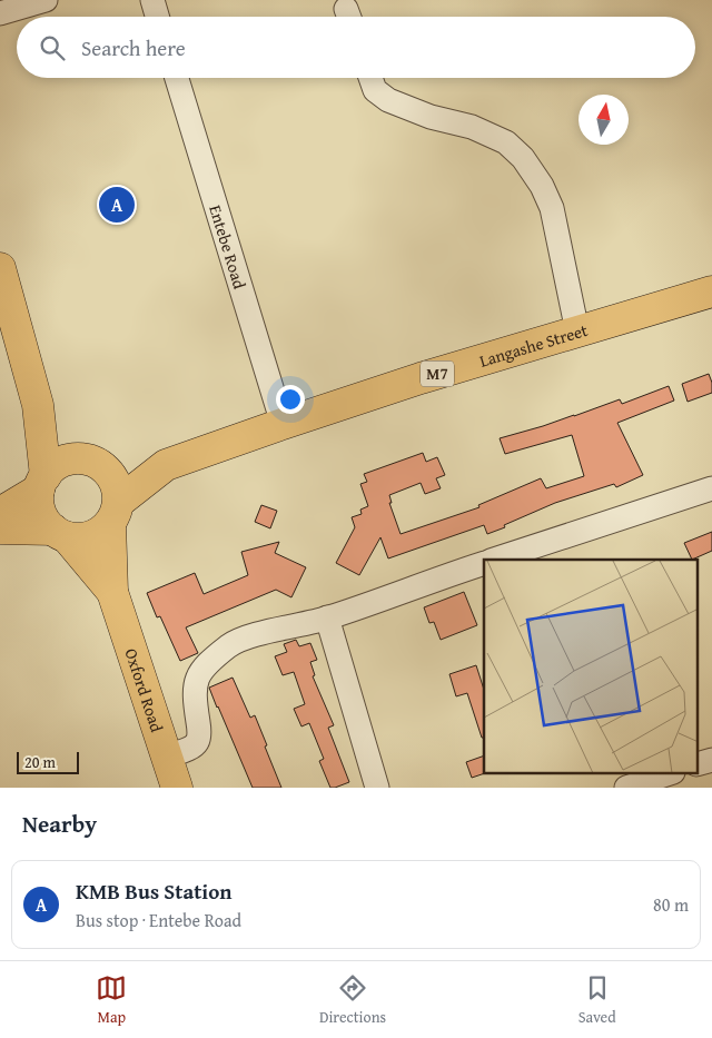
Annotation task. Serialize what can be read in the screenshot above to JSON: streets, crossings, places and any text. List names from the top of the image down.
{
  "streets": {
    "main road": ["Langashe Street", "M7", "Oxford Road"],
    "street": ["Entebe Road"]
  },
  "crossings": [
    ["Entebe Road", "Langashe Street"],
    ["Langashe Street", "M7"],
    ["Langashe Street", "Oxford Road"],
    ["M7", "Oxford Road"]
  ],
  "scale_bar": "20 m",
  "north": "top",
  "page": {
    "search": "Search here",
    "pins": "A",
    "scale": "20 m",
    "heading": "Nearby",
    "list": [
      {
        "mark": "A",
        "name": "KMB Bus Station",
        "note": "Bus stop · Entebe Road",
        "value": "80 m"
      }
    ],
    "nav": ["Map", "Directions", "Saved"]
  }
}
